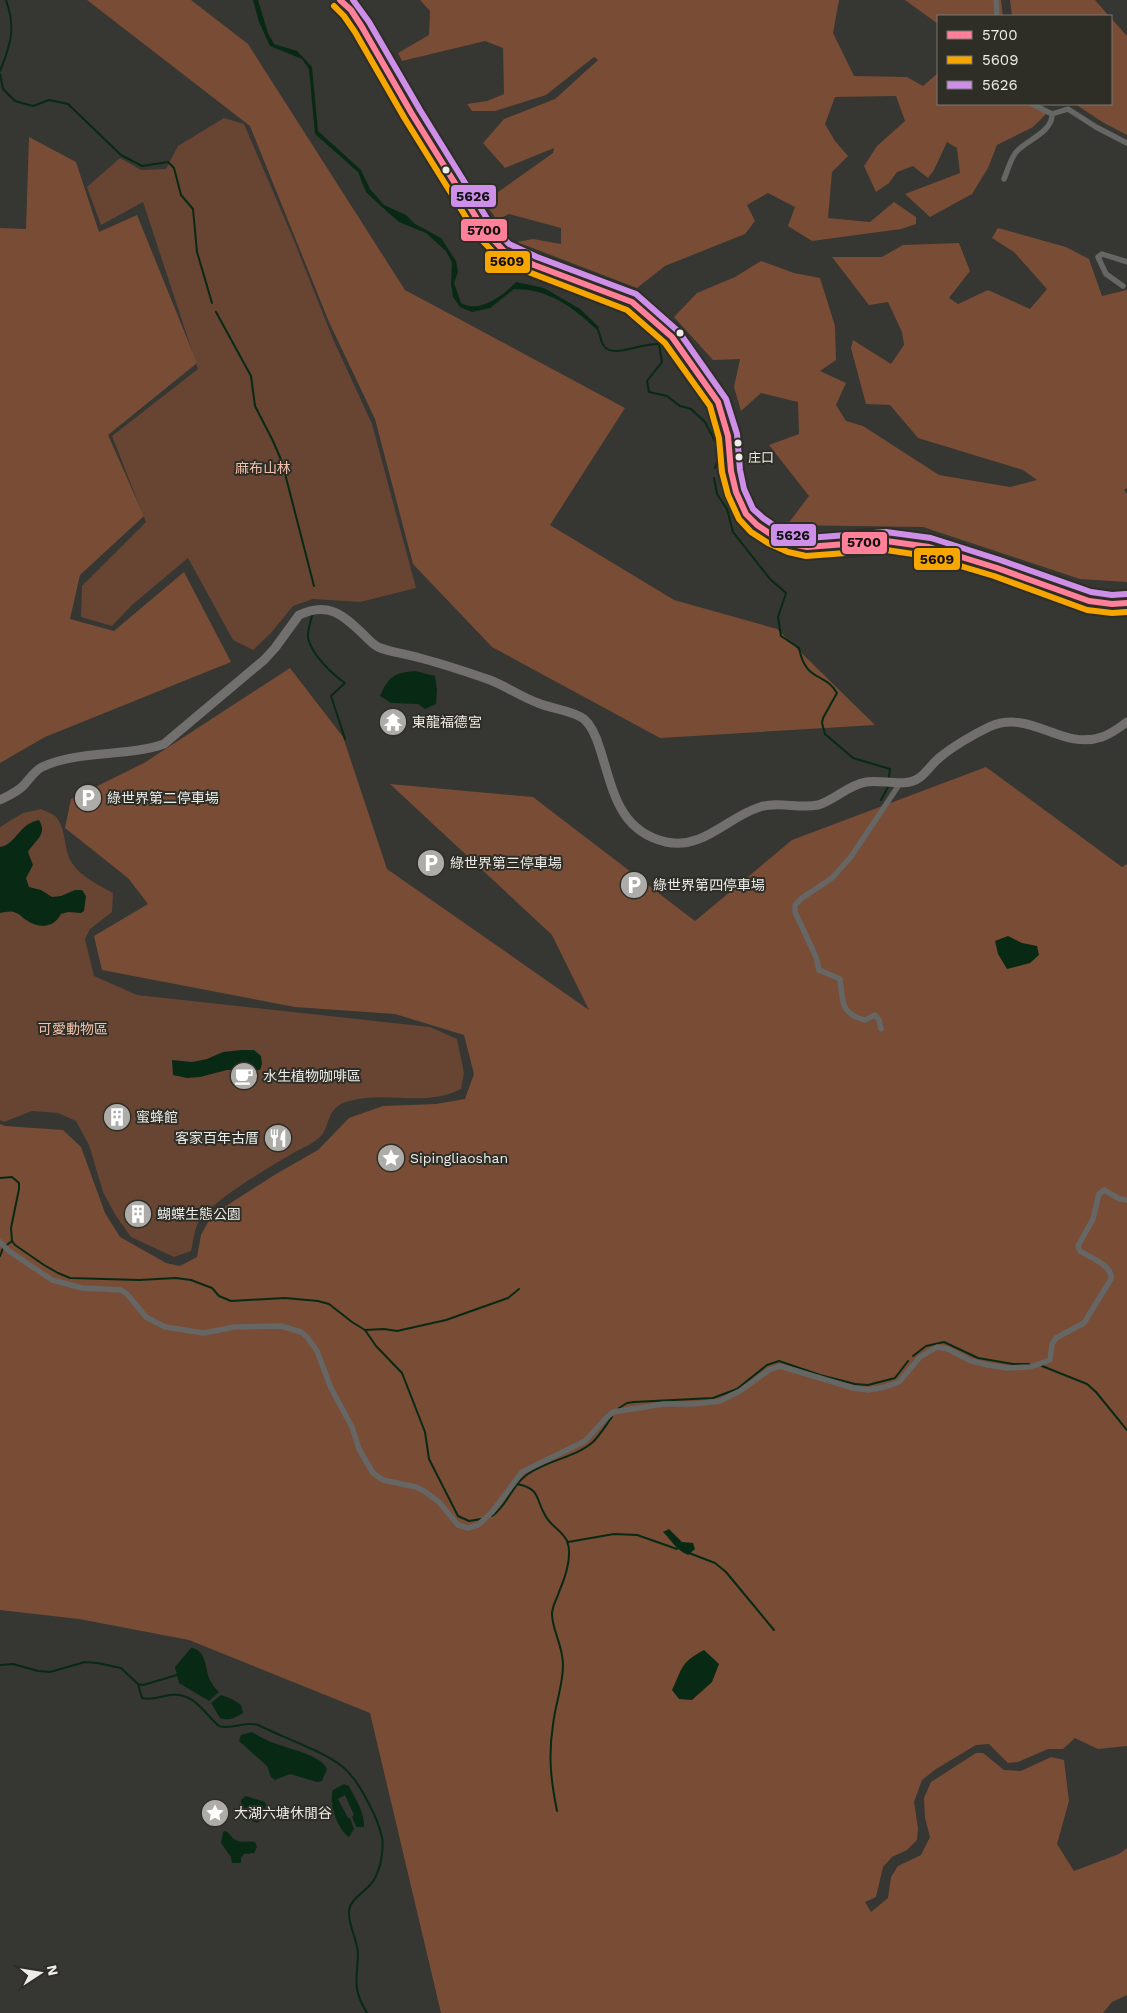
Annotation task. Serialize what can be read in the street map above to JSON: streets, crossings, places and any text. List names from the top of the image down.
{
  "parks": ["麻布山林", "可愛動物區"],
  "places": {
    "other": ["庄口"],
    "temple": ["東龍福德宮"],
    "parking": ["綠世界第二停車場", "綠世界第三停車場", "綠世界第四停車場"],
    "cafe": ["水生植物咖啡區"],
    "building": ["蜜蜂館", "蝴蝶生態公園"],
    "restaurant": ["客家百年古厝"],
    "place": ["Sipingliaoshan", "大湖六塘休閒谷"]
  },
  "lines": ["transit line 5700", "transit line 5626", "transit line 5609"],
  "legend": ["5700", "5609", "5626"],
  "north": "right"
}
